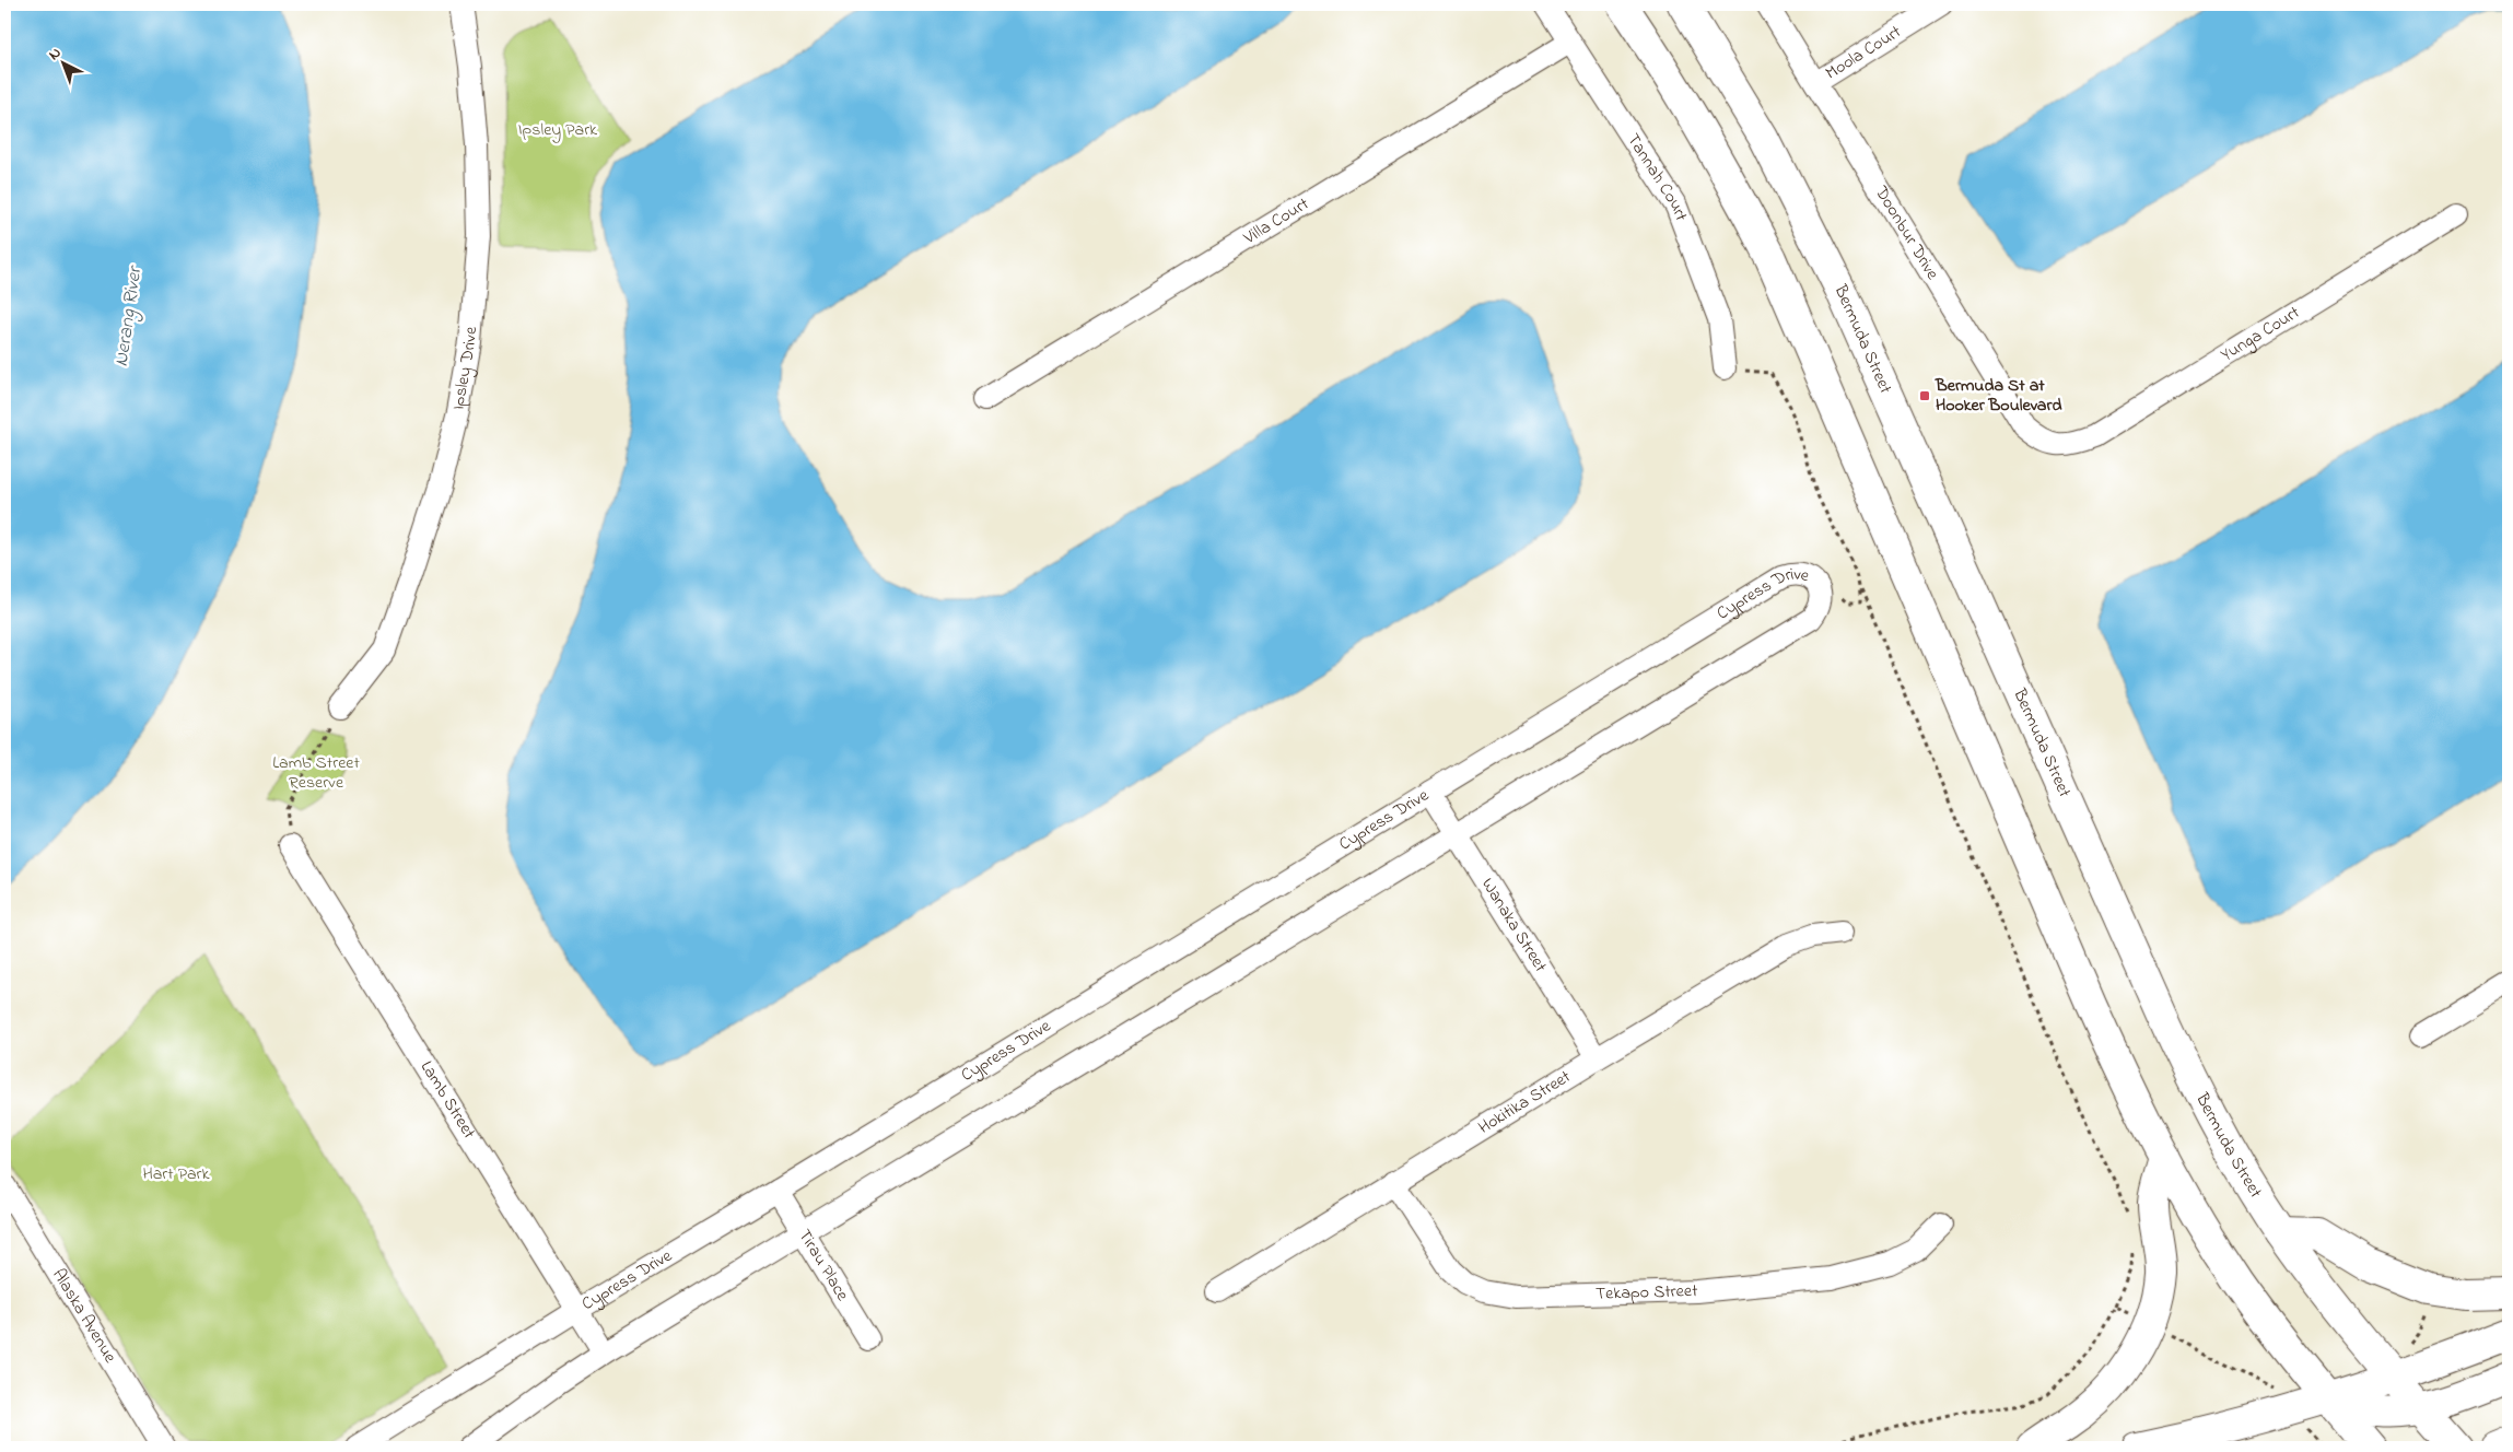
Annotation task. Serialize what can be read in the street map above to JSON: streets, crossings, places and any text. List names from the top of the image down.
{
  "streets": {
    "main road": ["Bermuda Street"],
    "street": [
      "Moola Court",
      "Tannah Court",
      "Villa Court",
      "Doonbur Drive",
      "Yunga Court",
      "Ipsley Drive",
      "Cypress Drive",
      "Wanaka Street",
      "Lamb Street",
      "Hokitika Street",
      "Tirau Place",
      "Tekapo Street",
      "Alaska Avenue"
    ]
  },
  "crossings": [
    ["Moola Court", "Doonbur Drive"],
    ["Tannah Court", "Villa Court"],
    ["Doonbur Drive", "Yunga Court"],
    ["Cypress Drive", "Wanaka Street"],
    ["Cypress Drive", "Lamb Street"],
    ["Cypress Drive", "Tirau Place"],
    ["Wanaka Street", "Hokitika Street"],
    ["Hokitika Street", "Tekapo Street"]
  ],
  "water": ["Nerang River"],
  "parks": ["Ipsley Park", "Lamb Street Reserve", "Hart Park"],
  "places": {
    "transit": ["Bermuda St at Hooker Boulevard"]
  },
  "north": "top left"
}
